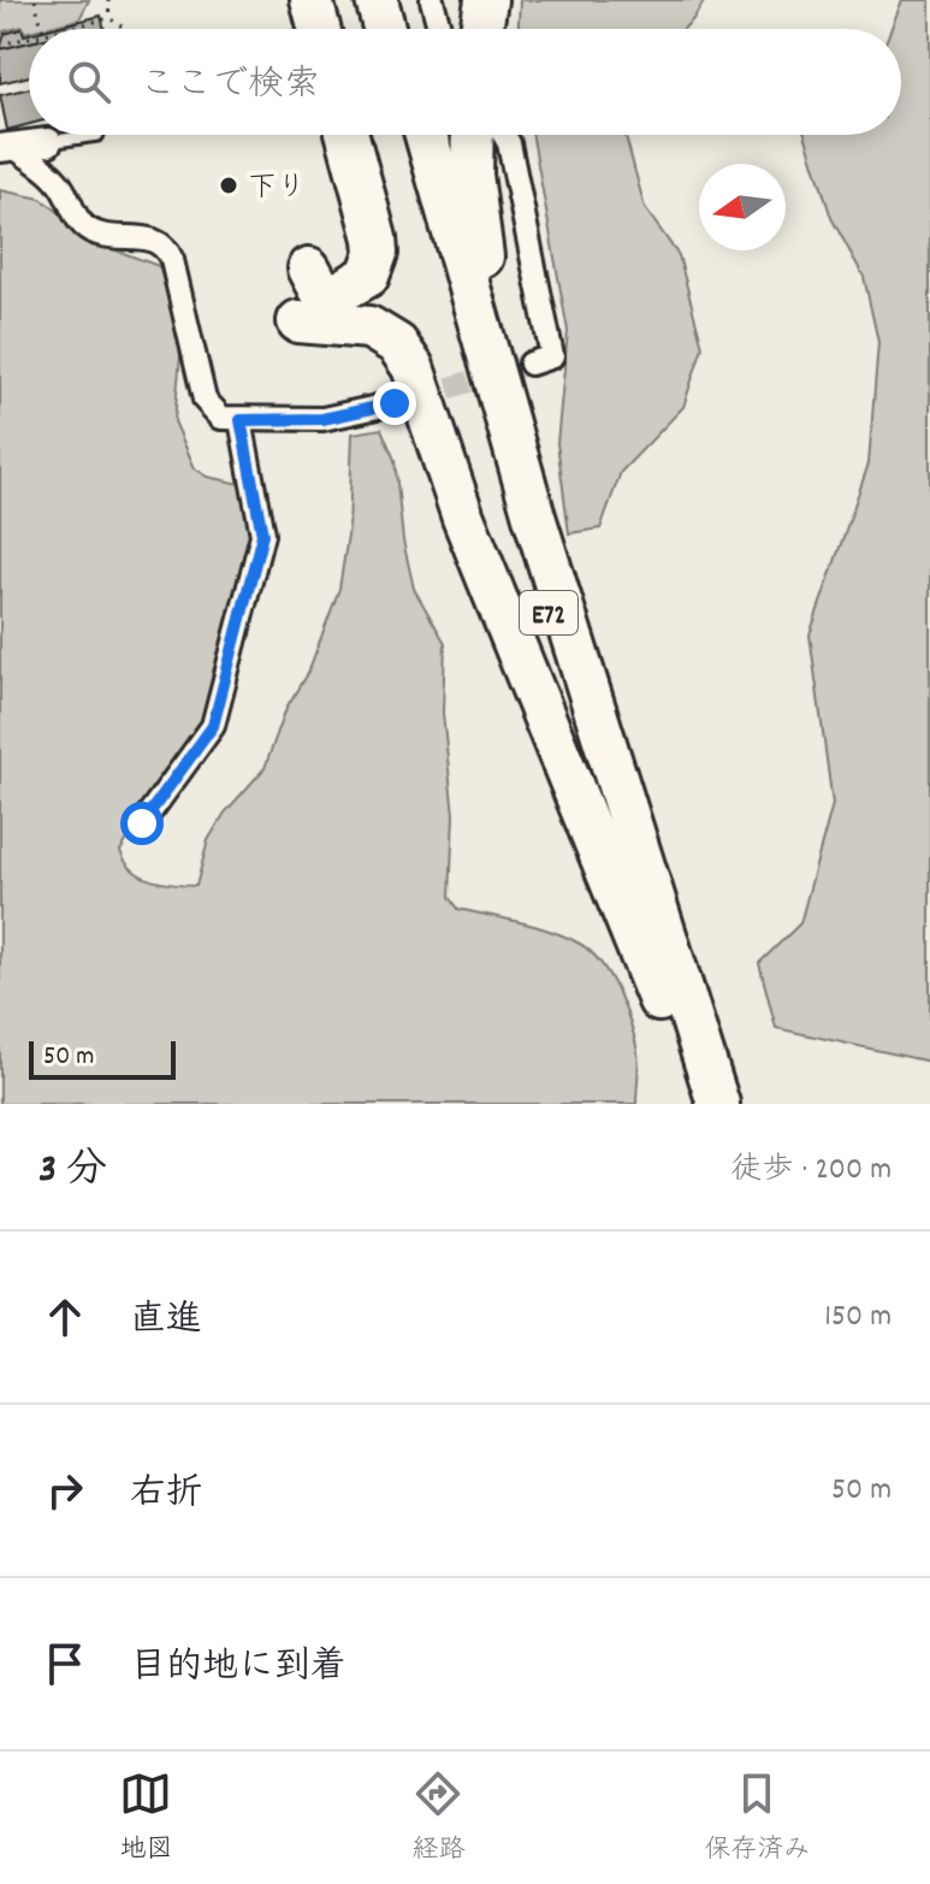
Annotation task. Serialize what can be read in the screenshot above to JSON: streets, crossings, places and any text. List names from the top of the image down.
{
  "streets": {
    "highway": ["E72"]
  },
  "places": ["下り"],
  "scale_bar": "50 m",
  "north": "left",
  "page": {
    "search": "ここで検索",
    "scale": "50 m",
    "heading": ["3 分", "徒歩 · 200 m"],
    "list": [
      ["直進", "150 m"],
      ["右折", "50 m"],
      "目的地に到着"
    ],
    "nav": ["地図", "経路", "保存済み"]
  }
}
